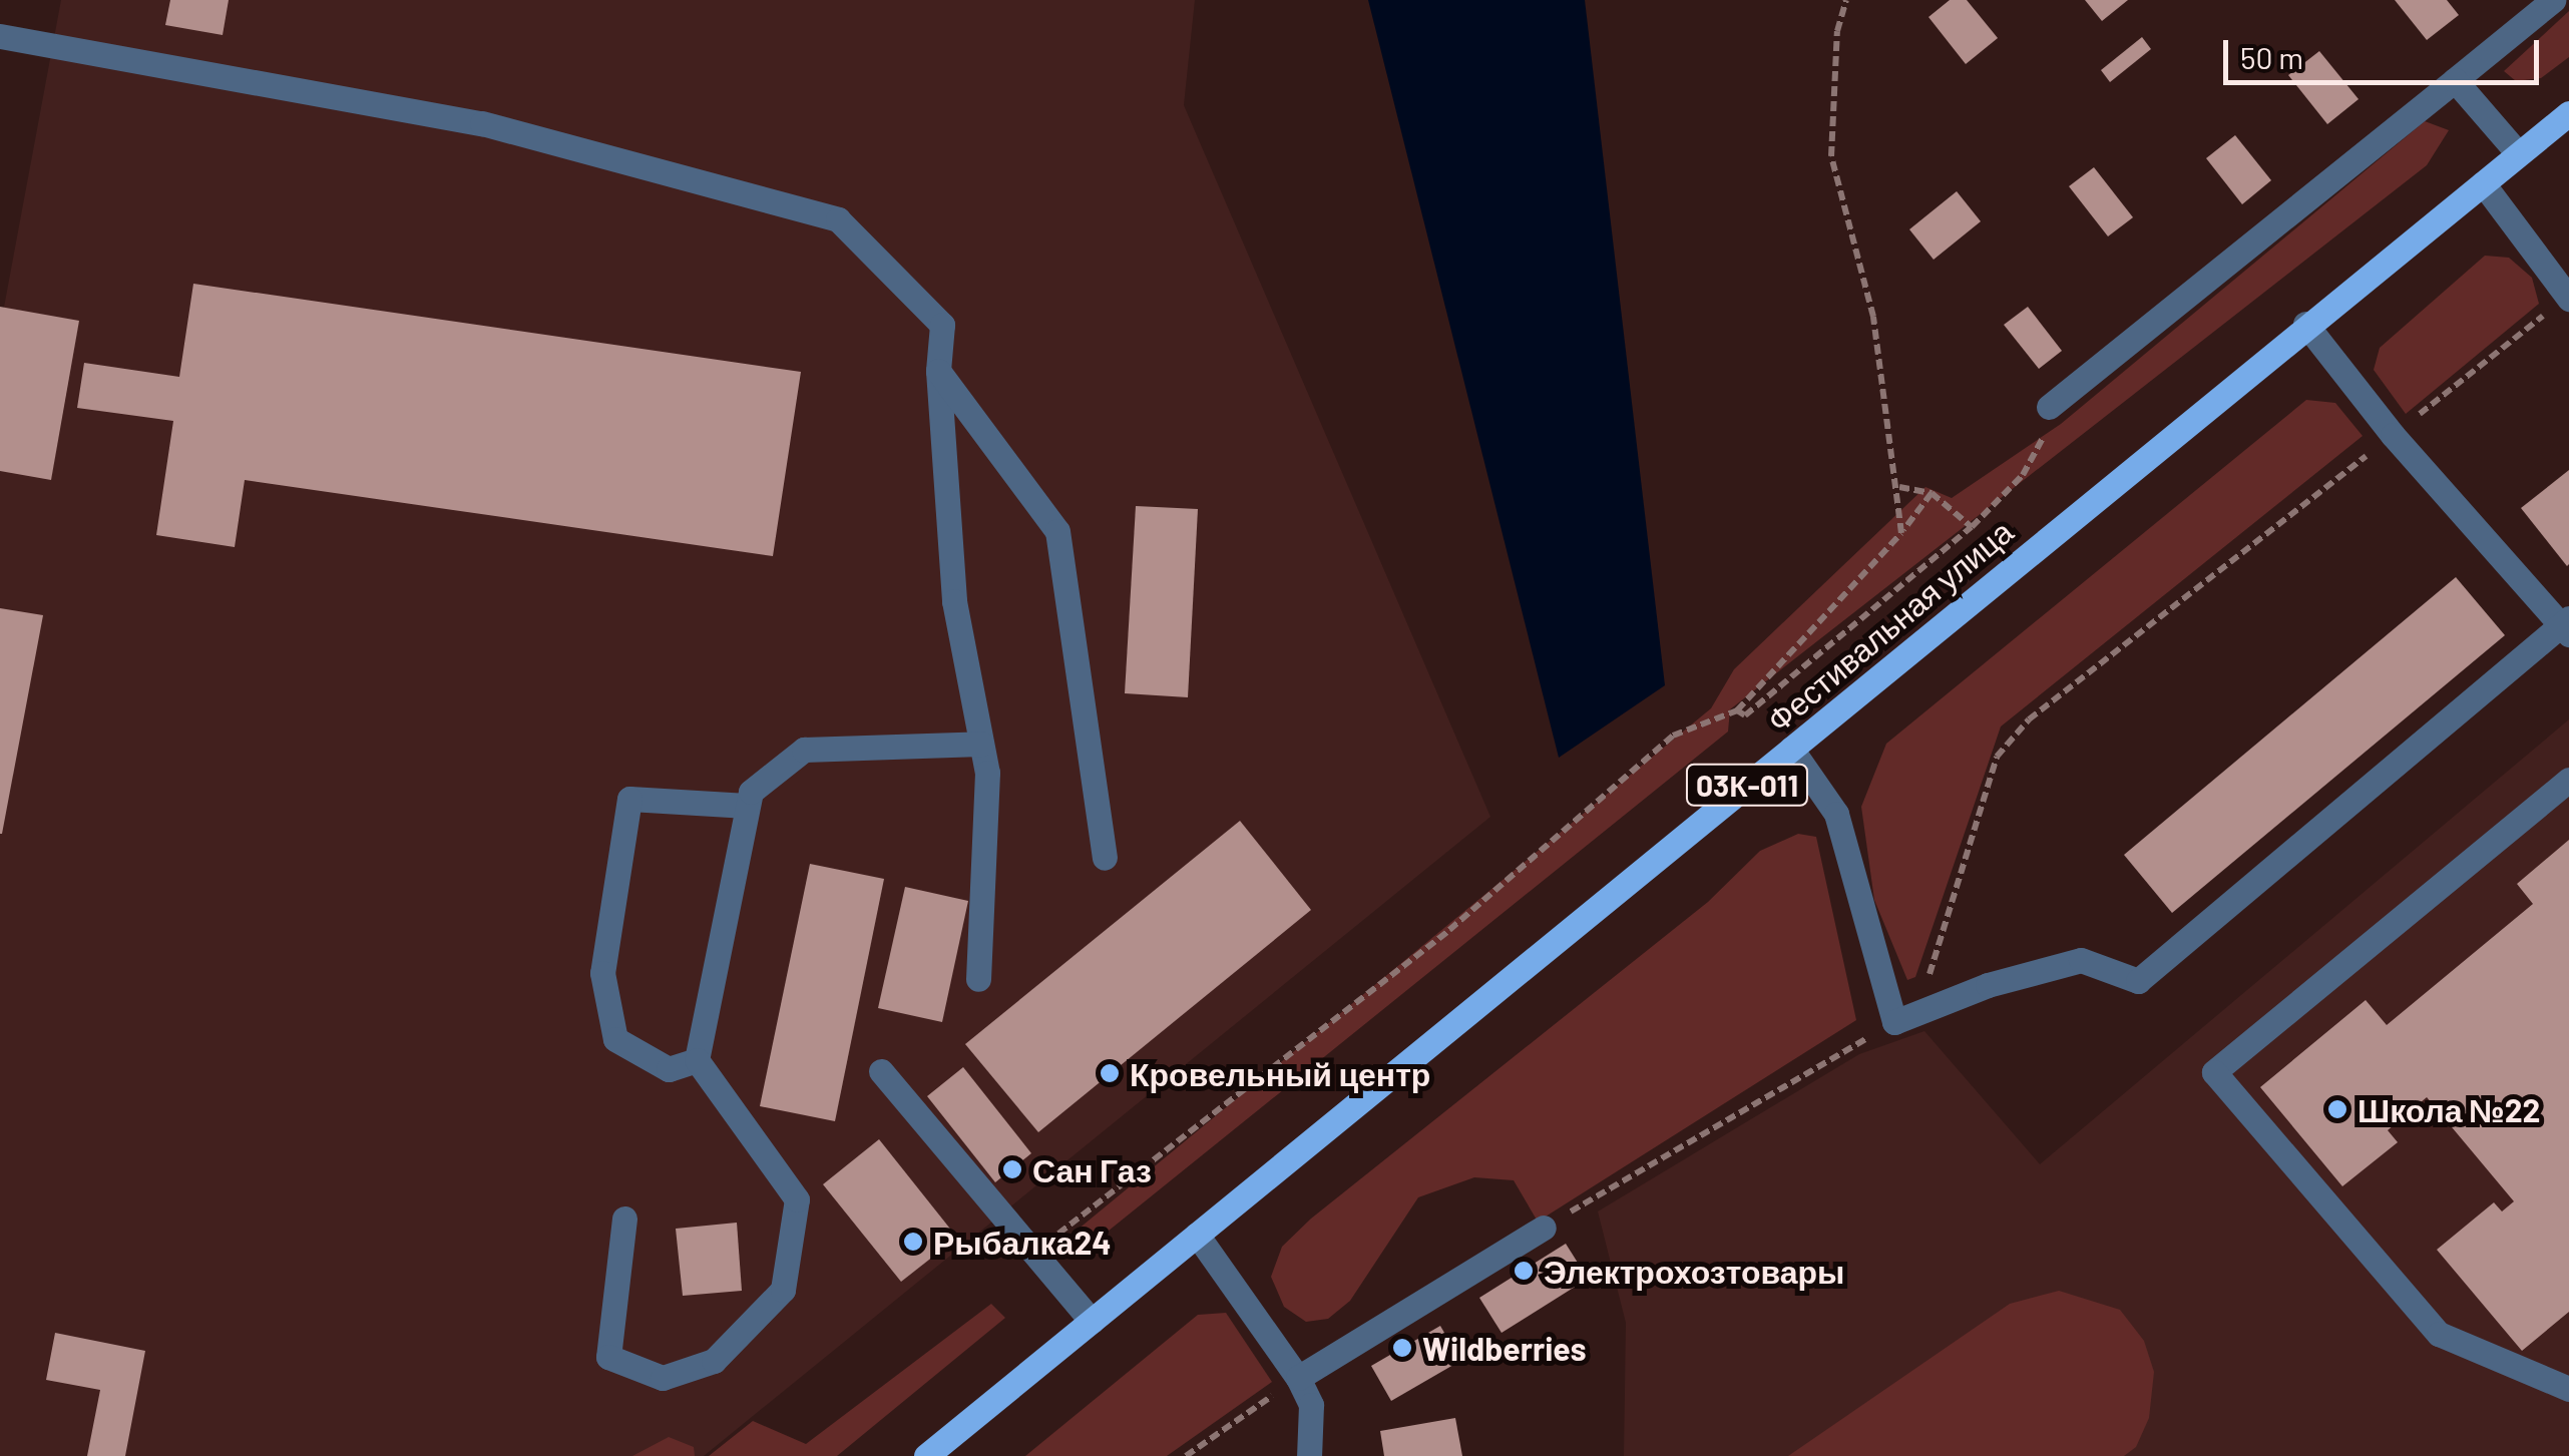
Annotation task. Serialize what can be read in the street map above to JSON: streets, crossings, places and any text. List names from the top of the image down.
{
  "streets": {
    "main road": ["Фестивальная улица", "03К-011"]
  },
  "places": [
    "Кровельный центр",
    "Школа №22",
    "Сан Газ",
    "Рыбалка24",
    "Электрохозтовары",
    "Wildberries"
  ],
  "scale_bar": "50 m"
}
